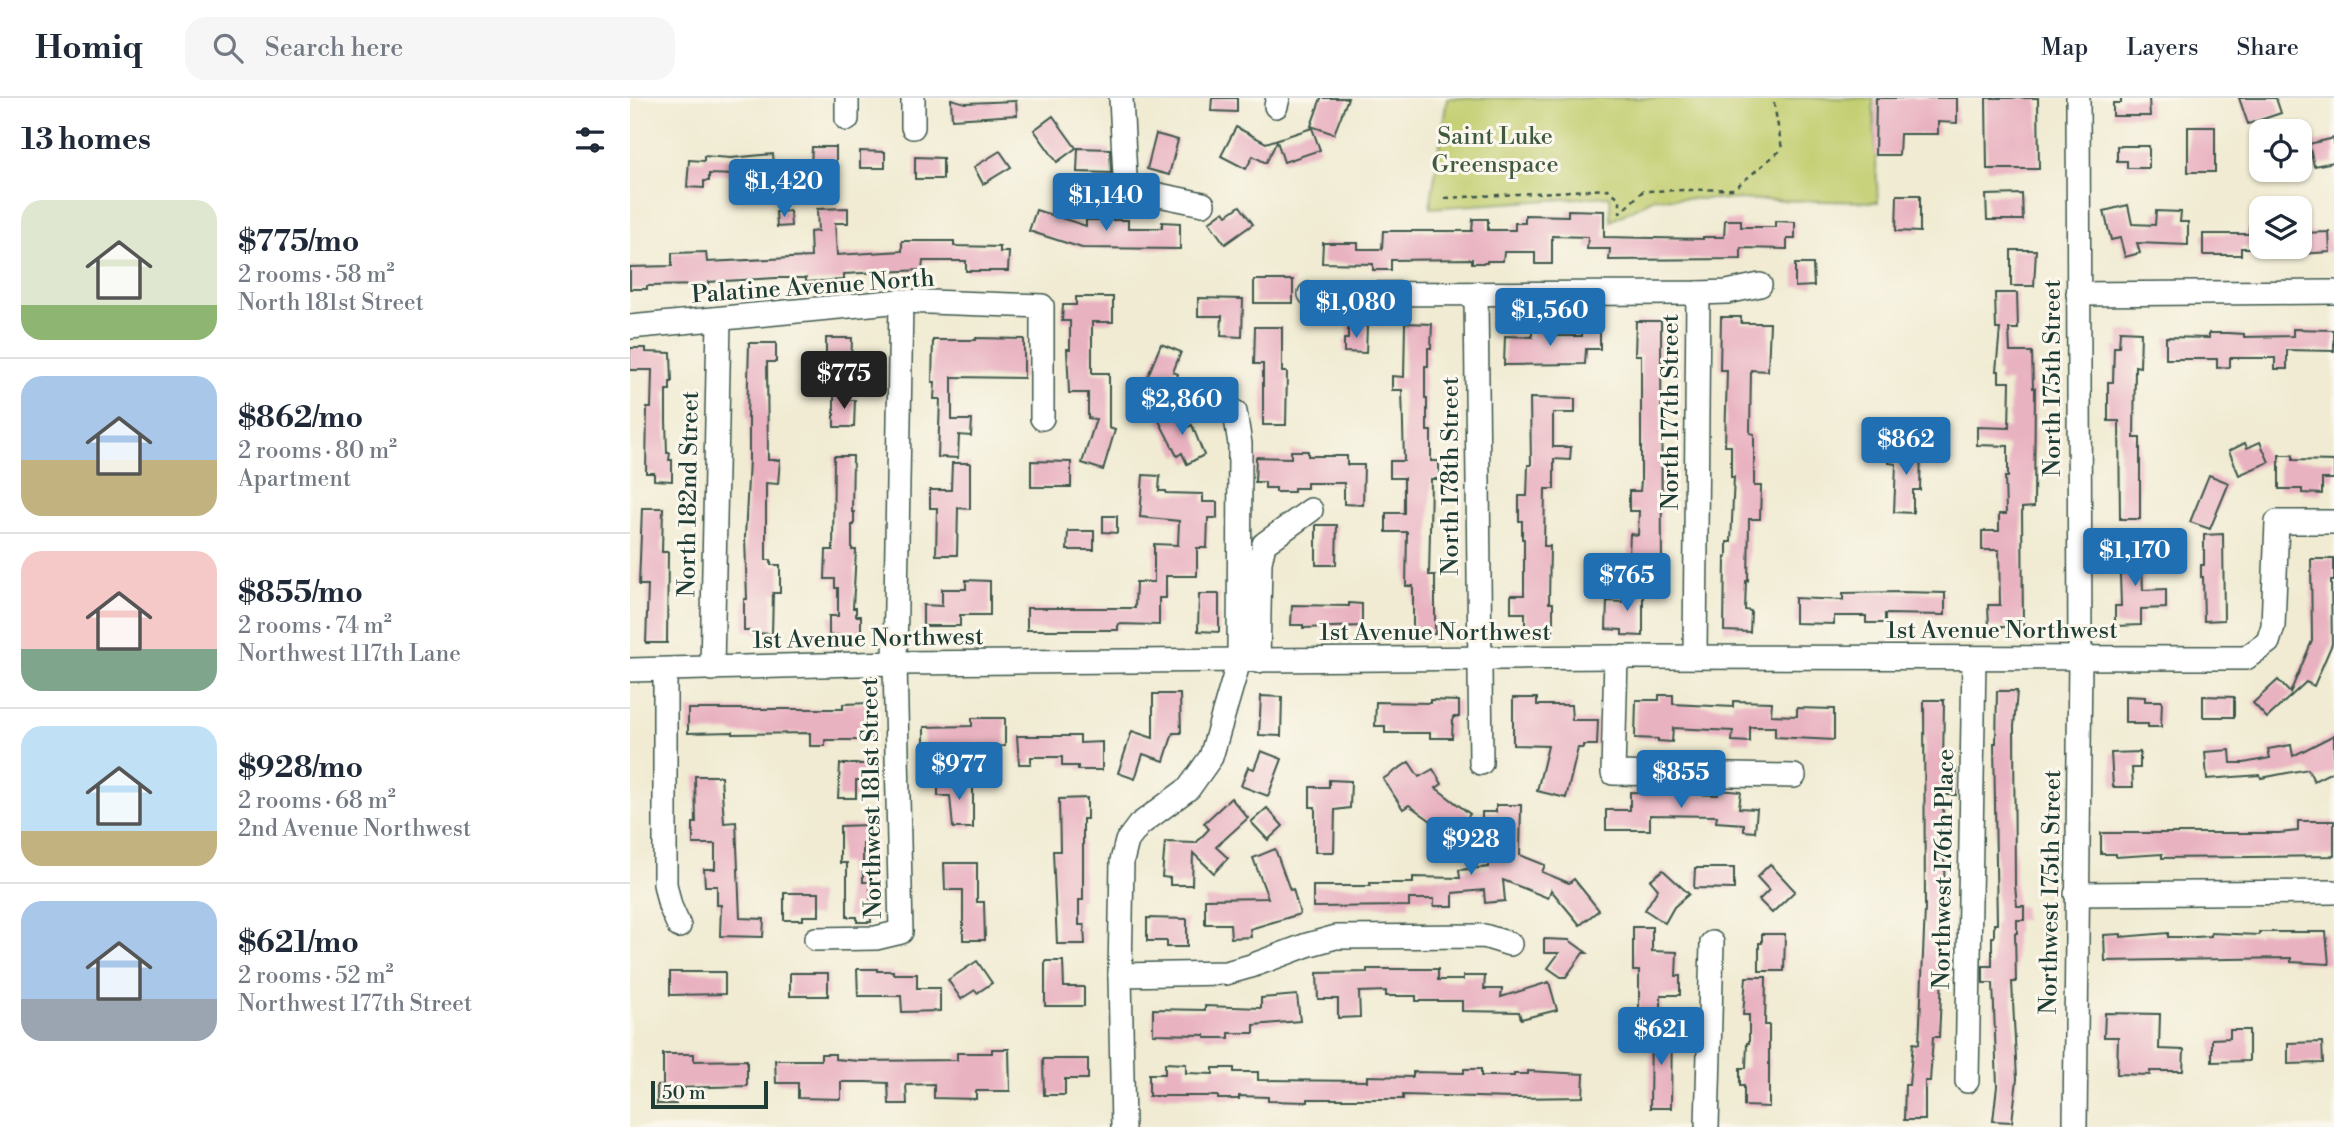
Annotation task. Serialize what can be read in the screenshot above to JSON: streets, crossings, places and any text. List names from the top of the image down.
{
  "streets": {
    "street": [
      "Palatine Avenue North",
      "North 175th Street",
      "North 177th Street",
      "North 178th Street",
      "North 182nd Street",
      "1st Avenue Northwest",
      "Northwest 181st Street",
      "Northwest 176th Place",
      "Northwest 175th Street"
    ]
  },
  "crossings": [
    ["Palatine Avenue North", "North 182nd Street"],
    ["Palatine Avenue North", "Northwest 181st Street"],
    ["North 175th Street", "1st Avenue Northwest"],
    ["North 175th Street", "Northwest 175th Street"],
    ["North 177th Street", "1st Avenue Northwest"],
    ["North 178th Street", "1st Avenue Northwest"],
    ["North 182nd Street", "1st Avenue Northwest"],
    ["1st Avenue Northwest", "Northwest 181st Street"],
    ["1st Avenue Northwest", "Northwest 176th Place"],
    ["1st Avenue Northwest", "Northwest 175th Street"]
  ],
  "parks": ["Saint Luke Greenspace"],
  "scale_bar": "50 m",
  "page": {
    "header": "Homiq",
    "search": "Search here",
    "nav": ["Map", "Layers", "Share"],
    "heading": "13 homes",
    "price": [
      "$1,420",
      "$1,140",
      "$1,080",
      "$1,560",
      "$775",
      "$2,860",
      "$862",
      "$1,170",
      "$765",
      "$977",
      "$855",
      "$928",
      "$621"
    ],
    "list": [
      {
        "name": "$775/mo",
        "note": "2 rooms · 58 m² · North 181st Street"
      },
      {
        "name": "$862/mo",
        "note": "2 rooms · 80 m² · Apartment"
      },
      {
        "name": "$855/mo",
        "note": "2 rooms · 74 m² · Northwest 117th Lane"
      },
      {
        "name": "$928/mo",
        "note": "2 rooms · 68 m² · 2nd Avenue Northwest"
      },
      {
        "name": "$621/mo",
        "note": "2 rooms · 52 m² · Northwest 177th Street"
      }
    ],
    "scale": "50 m"
  }
}
